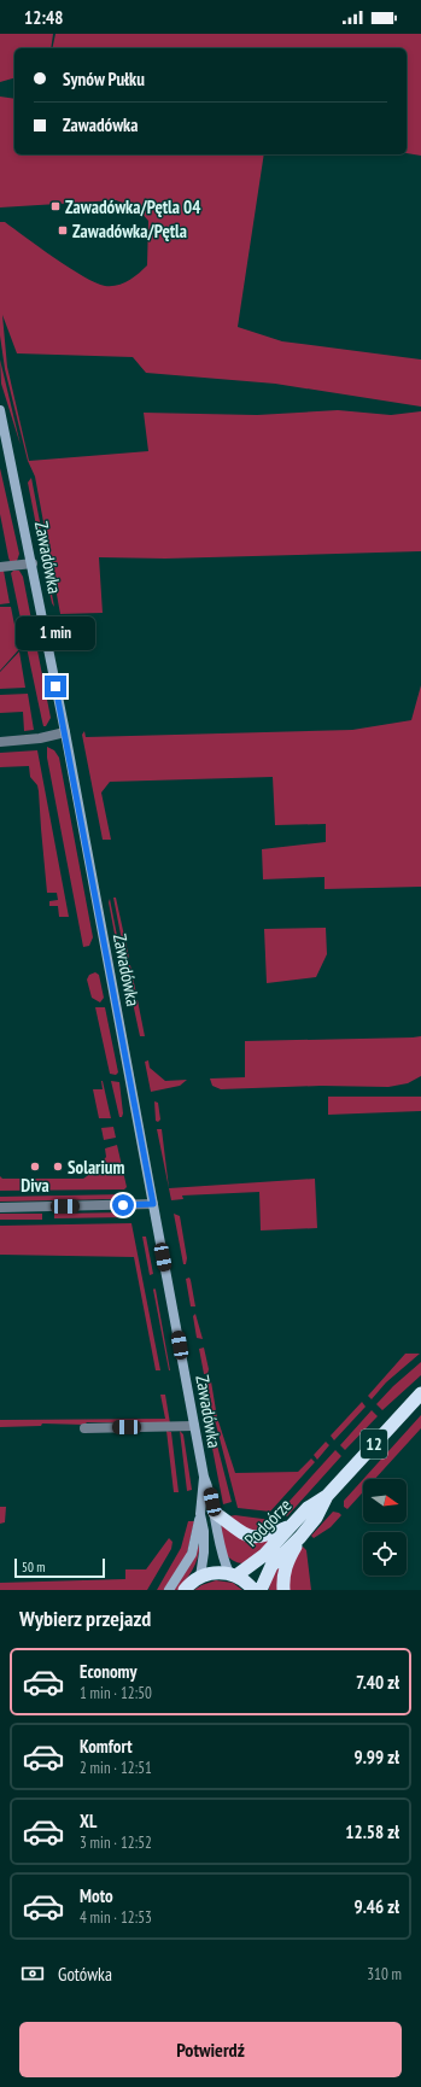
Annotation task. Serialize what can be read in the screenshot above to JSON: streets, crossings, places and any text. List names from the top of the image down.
{
  "streets": {
    "highway": ["12", "Podgórze"],
    "main road": ["Zawadówka"]
  },
  "crossings": [
    ["Zawadówka", "Podgórze"]
  ],
  "places": {
    "transit": ["Zawadówka/Pętla 04", "Zawadówka/Pętla"],
    "other": ["Diva", "Solarium"]
  },
  "scale_bar": "50 m",
  "north": "right",
  "page": {
    "status": "12:48",
    "banner": ["Synów Pułku", "Zawadówka"],
    "bubble": "1 min",
    "scale": "50 m",
    "heading": "Wybierz przejazd",
    "list": [
      {
        "name": "Economy",
        "note": "1 min · 12:50",
        "value": "7.40 zł"
      },
      {
        "name": "Komfort",
        "note": "2 min · 12:51",
        "value": "9.99 zł"
      },
      {
        "name": "XL",
        "note": "3 min · 12:52",
        "value": "12.58 zł"
      },
      {
        "name": "Moto",
        "note": "4 min · 12:53",
        "value": "9.46 zł"
      }
    ],
    "pay": ["Gotówka", "310 m"],
    "buttons": "Potwierdź"
  }
}
